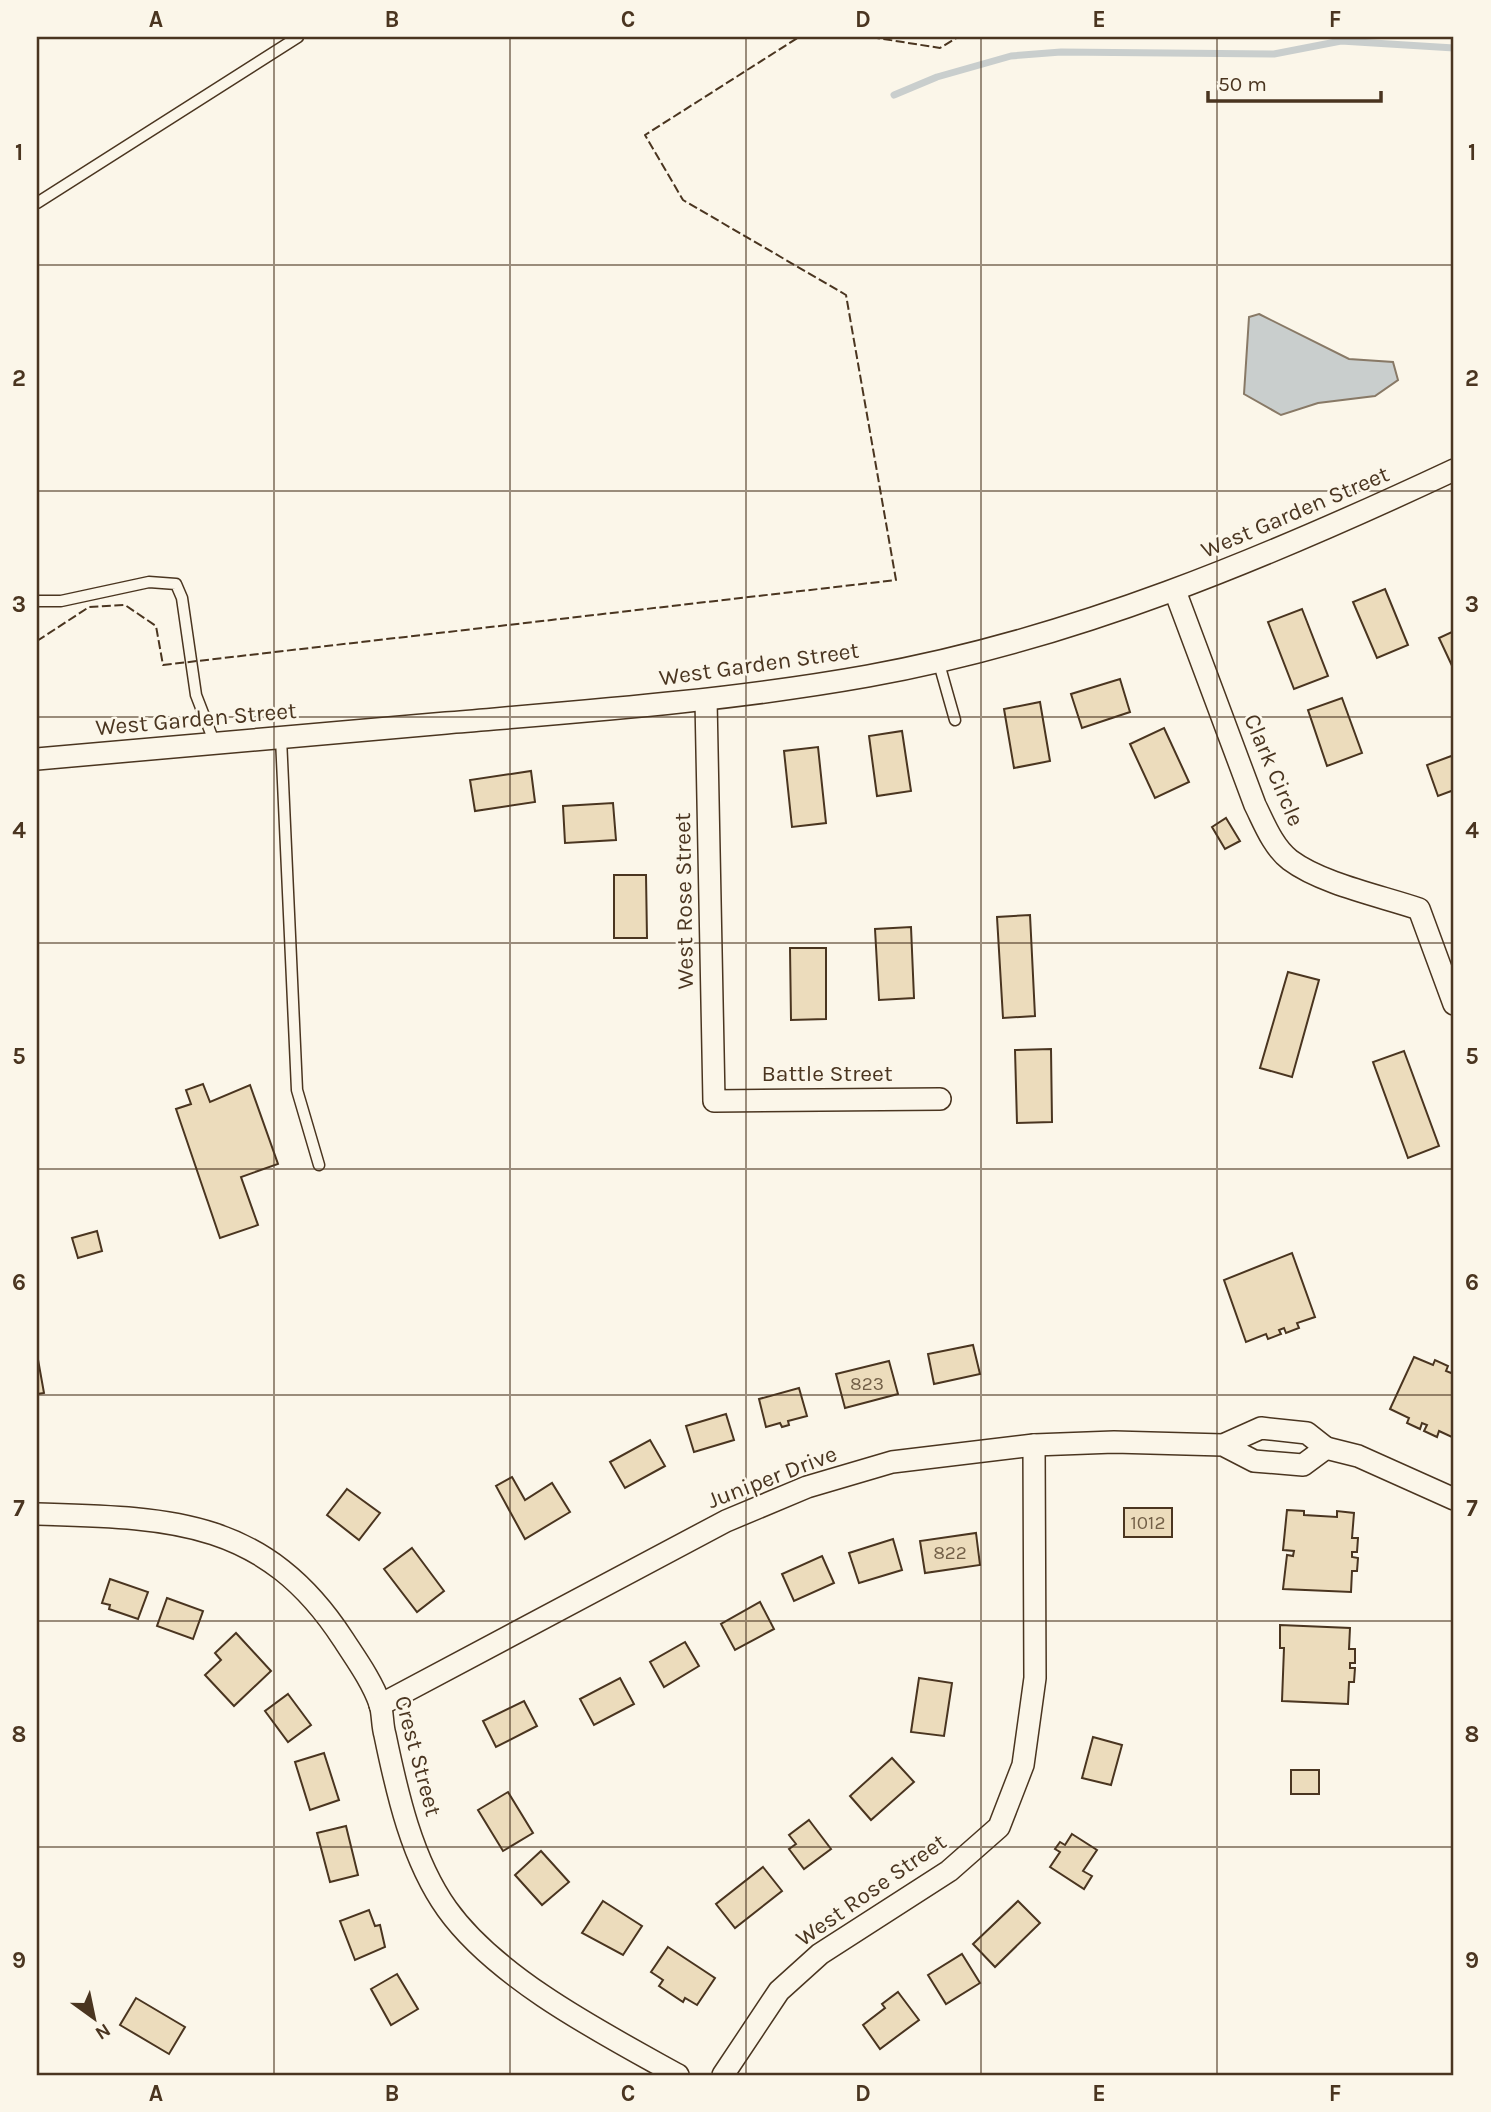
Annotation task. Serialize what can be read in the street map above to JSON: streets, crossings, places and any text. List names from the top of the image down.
{
  "streets": {
    "street": [
      "West Garden Street",
      "Clark Circle",
      "West Rose Street",
      "Battle Street",
      "Juniper Drive",
      "Crest Street"
    ]
  },
  "crossings": [
    ["West Garden Street", "Clark Circle"],
    ["West Garden Street", "West Rose Street"],
    ["West Rose Street", "Battle Street"],
    ["West Rose Street", "Juniper Drive"],
    ["Juniper Drive", "Crest Street"]
  ],
  "house_numbers": ["823", "1012", "822"],
  "scale_bar": "50 m",
  "north": "bottom right",
  "grid": {
    "columns": [
      "A",
      "B",
      "C",
      "D",
      "E",
      "F"
    ],
    "rows": [
      "1",
      "2",
      "3",
      "4",
      "5",
      "6",
      "7",
      "8",
      "9"
    ]
  }
}
